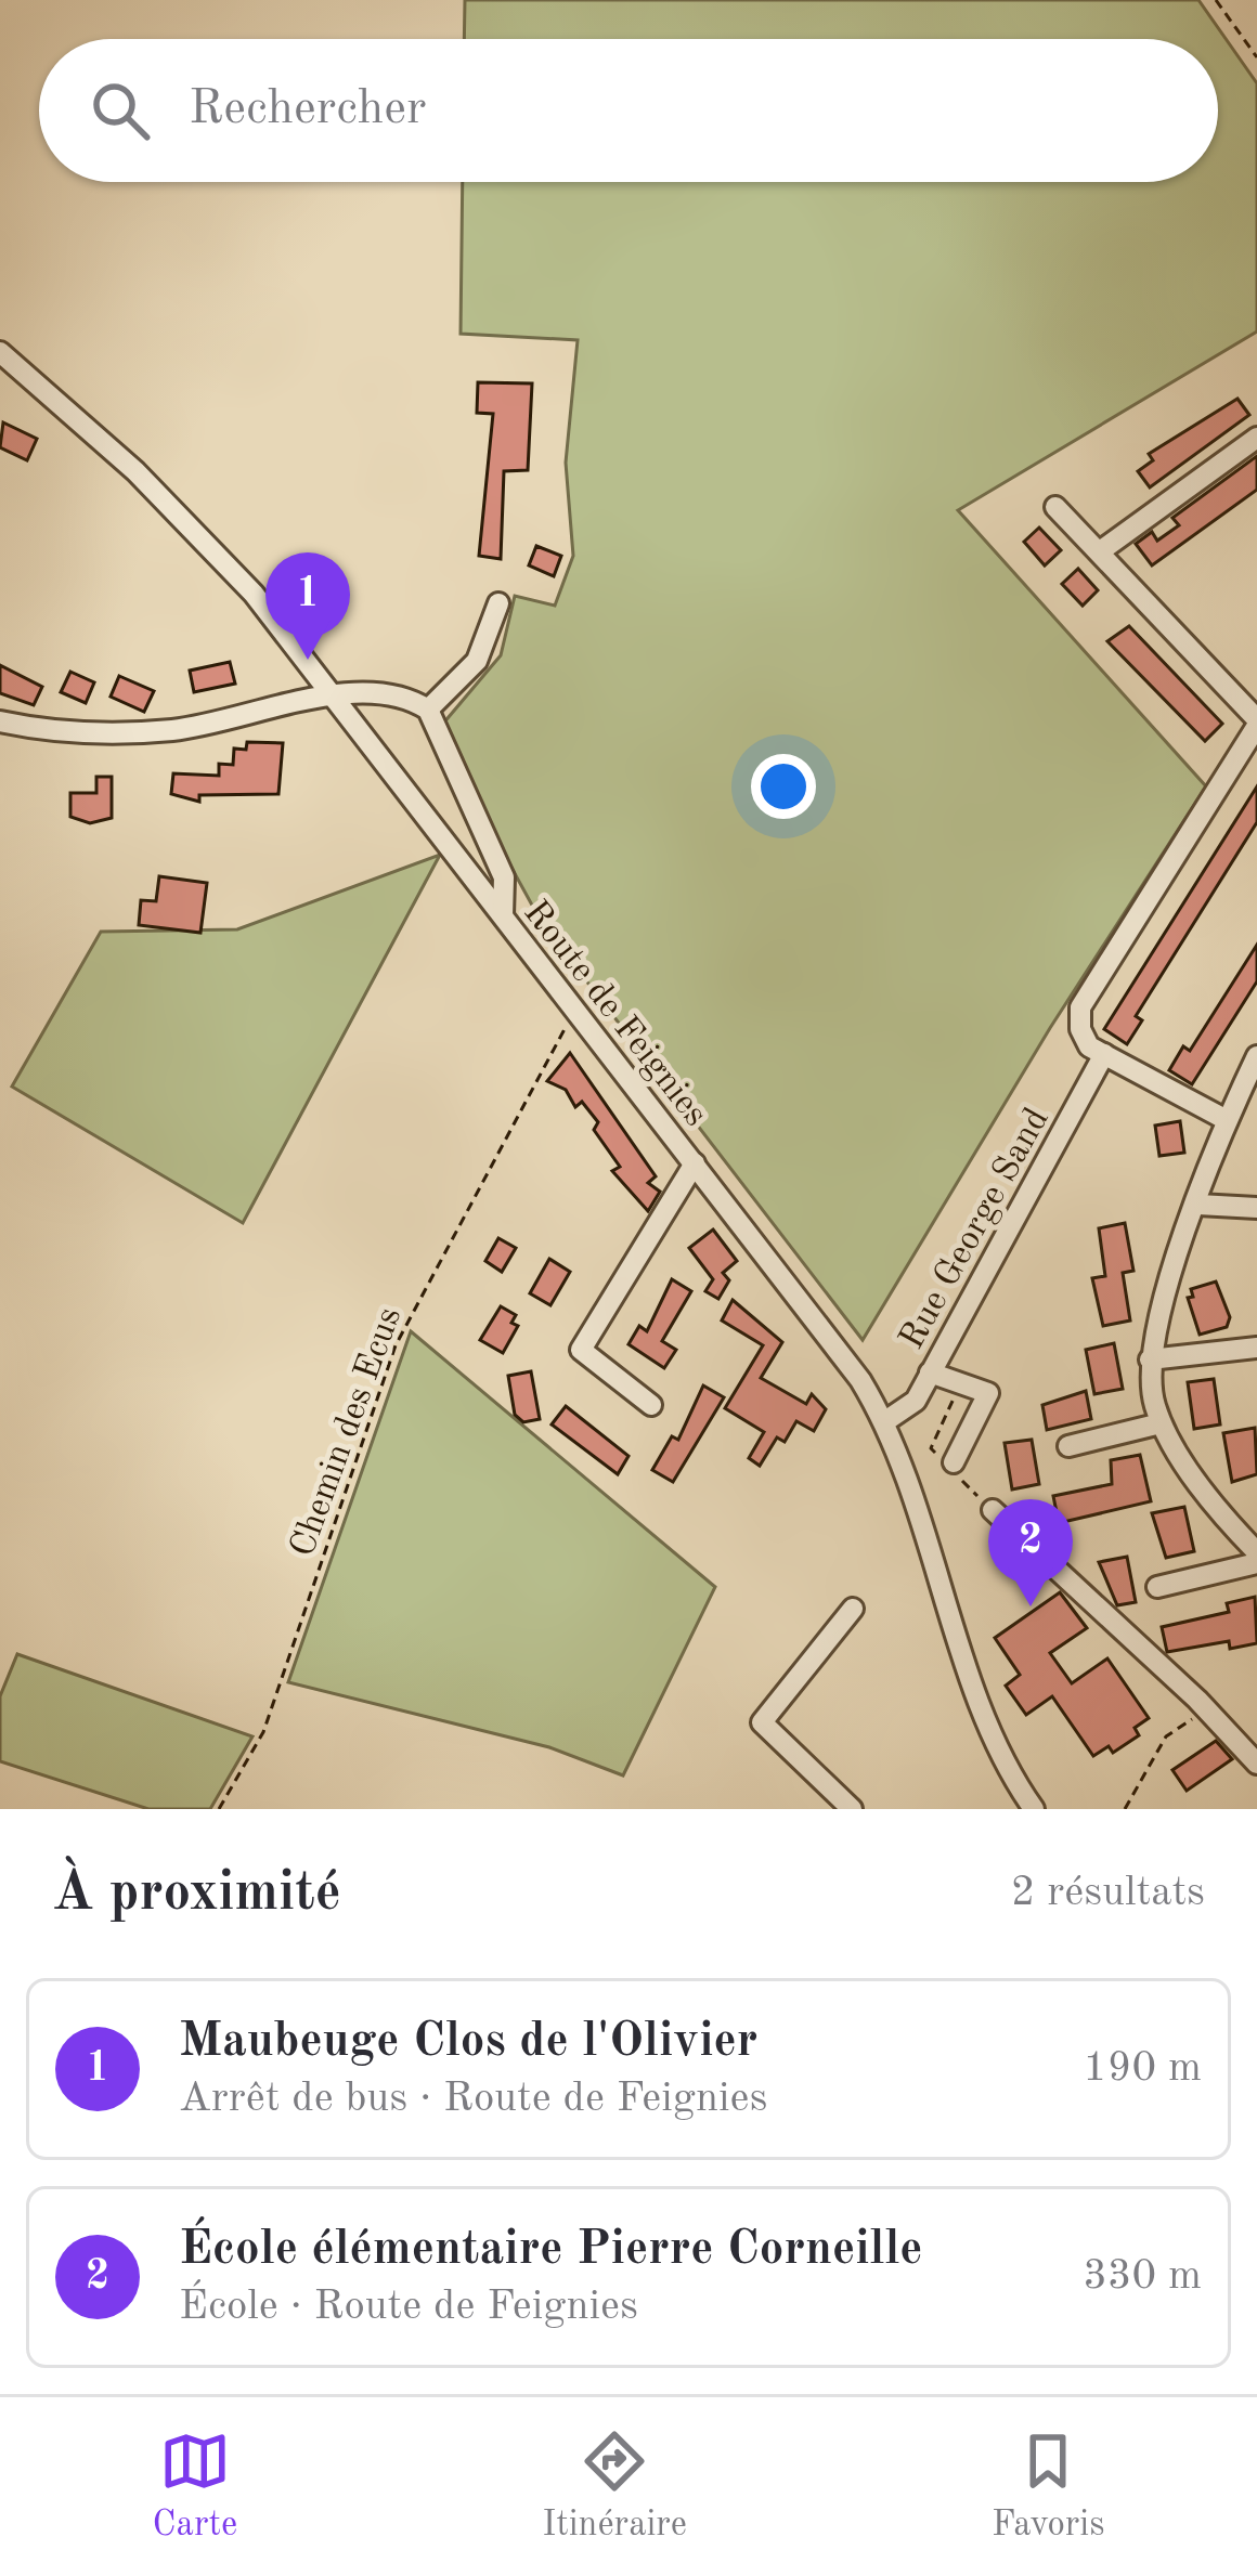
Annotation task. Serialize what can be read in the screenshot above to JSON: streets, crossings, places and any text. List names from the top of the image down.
{
  "streets": {
    "street": ["Route de Feignies", "Rue George Sand"],
    "path": ["Chemin des Ecus"]
  },
  "crossings": [
    ["Route de Feignies", "Rue George Sand"],
    ["Route de Feignies", "Chemin des Ecus"]
  ],
  "page": {
    "search": "Rechercher",
    "pins": ["1", "2"],
    "heading": ["À proximité", "2 résultats"],
    "list": [
      {
        "mark": "1",
        "name": "Maubeuge Clos de l'Olivier",
        "note": "Arrêt de bus · Route de Feignies",
        "value": "190 m"
      },
      {
        "mark": "2",
        "name": "École élémentaire Pierre Corneille",
        "note": "École · Route de Feignies",
        "value": "330 m"
      }
    ],
    "nav": ["Carte", "Itinéraire", "Favoris"]
  }
}
